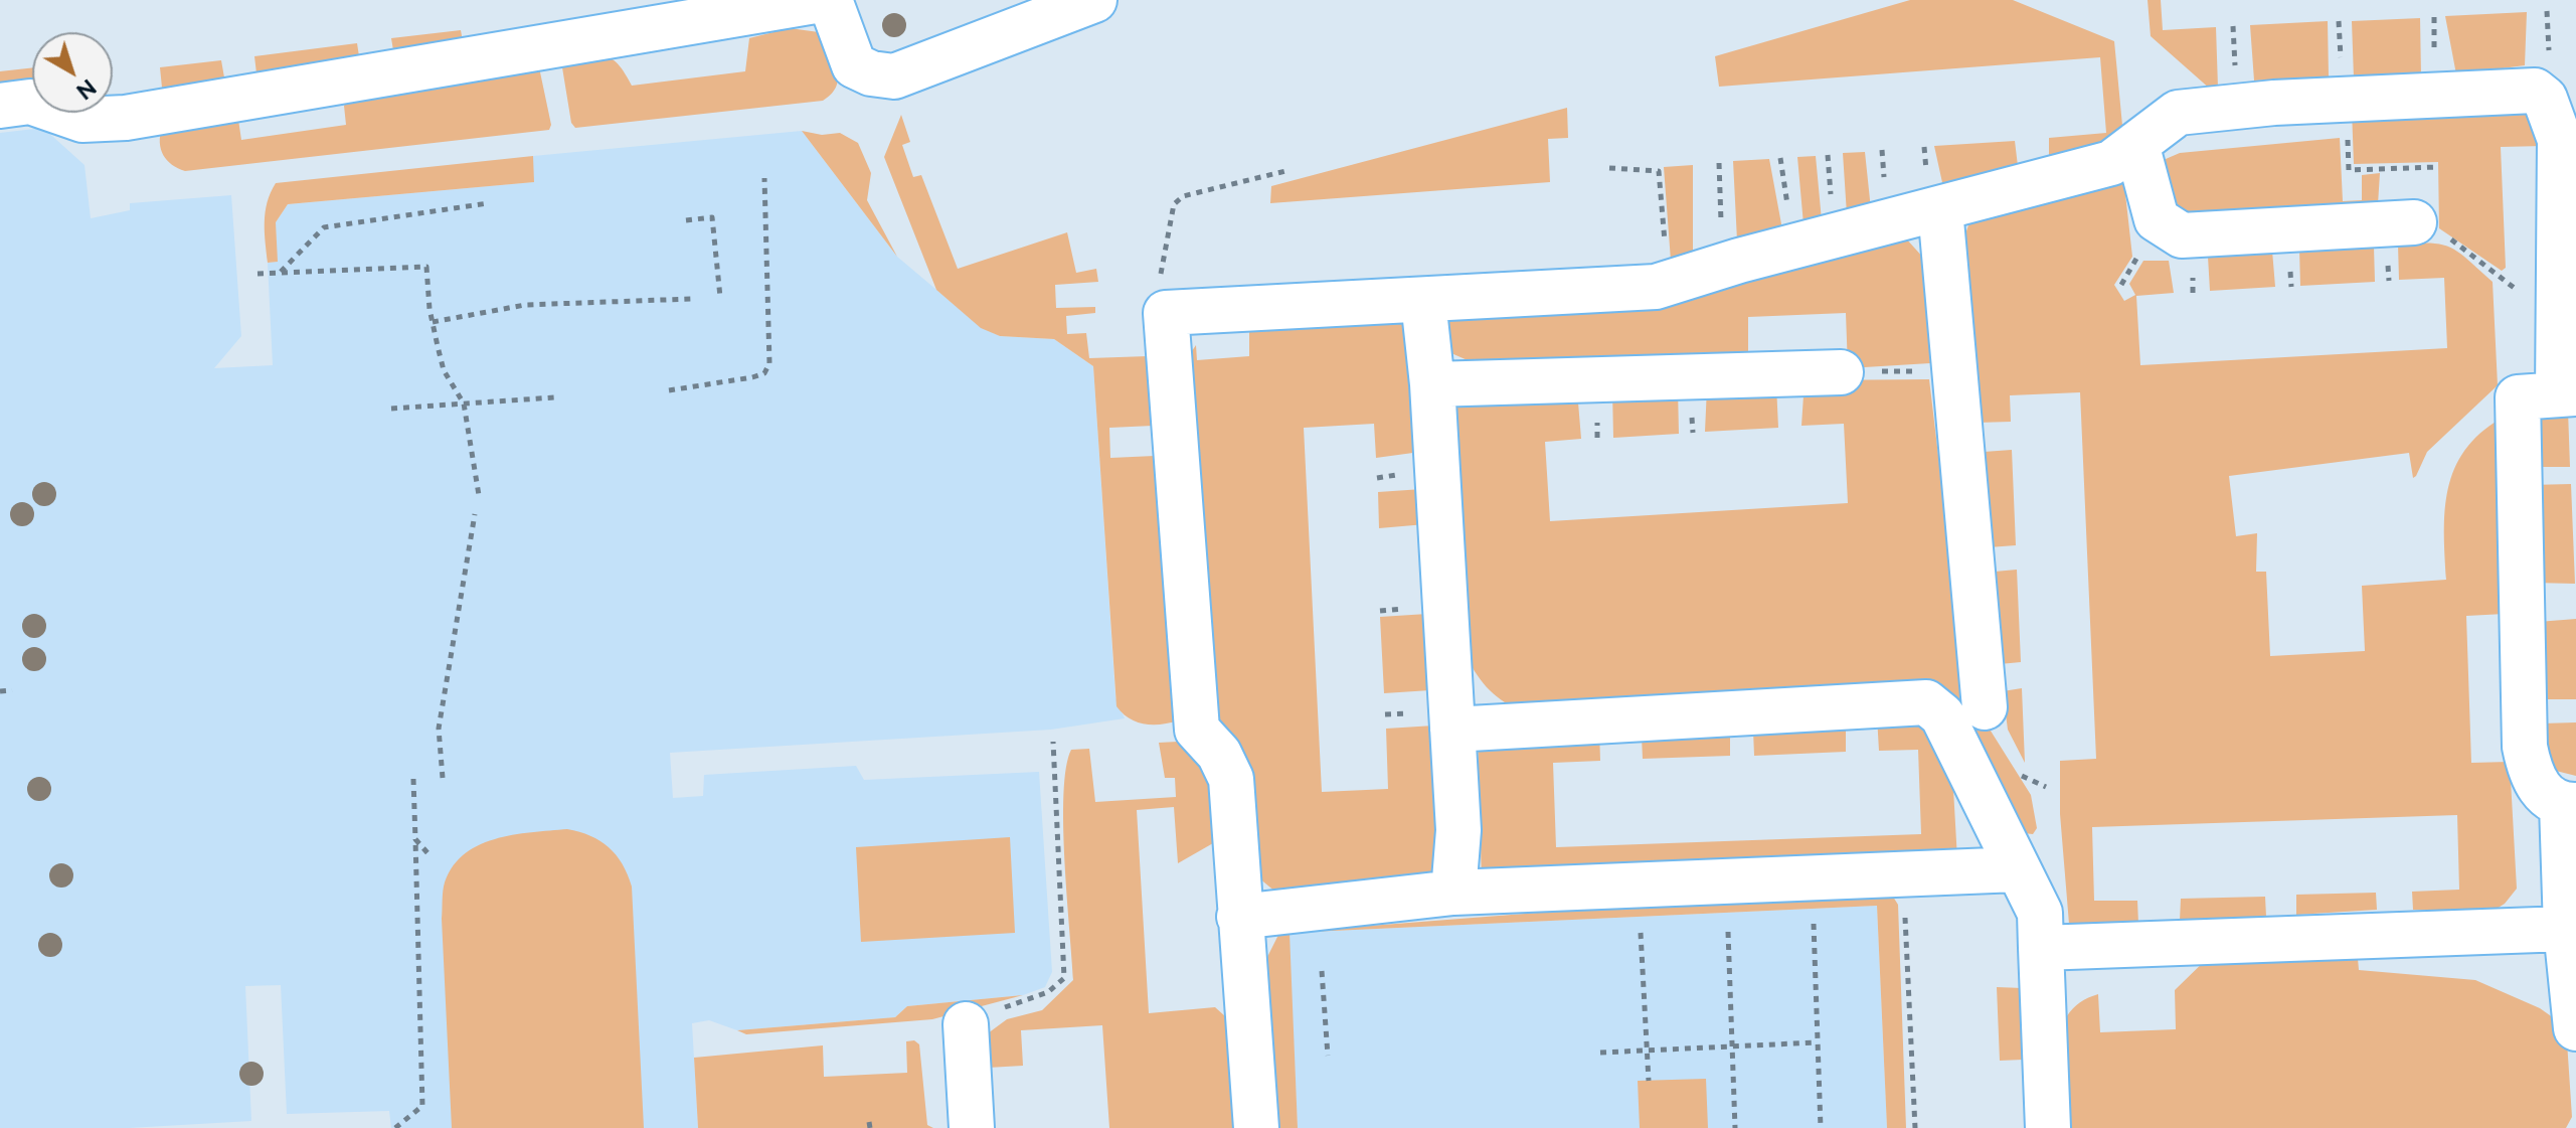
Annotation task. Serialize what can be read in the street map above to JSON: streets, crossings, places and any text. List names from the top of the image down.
{
  "north": "bottom right"
}
